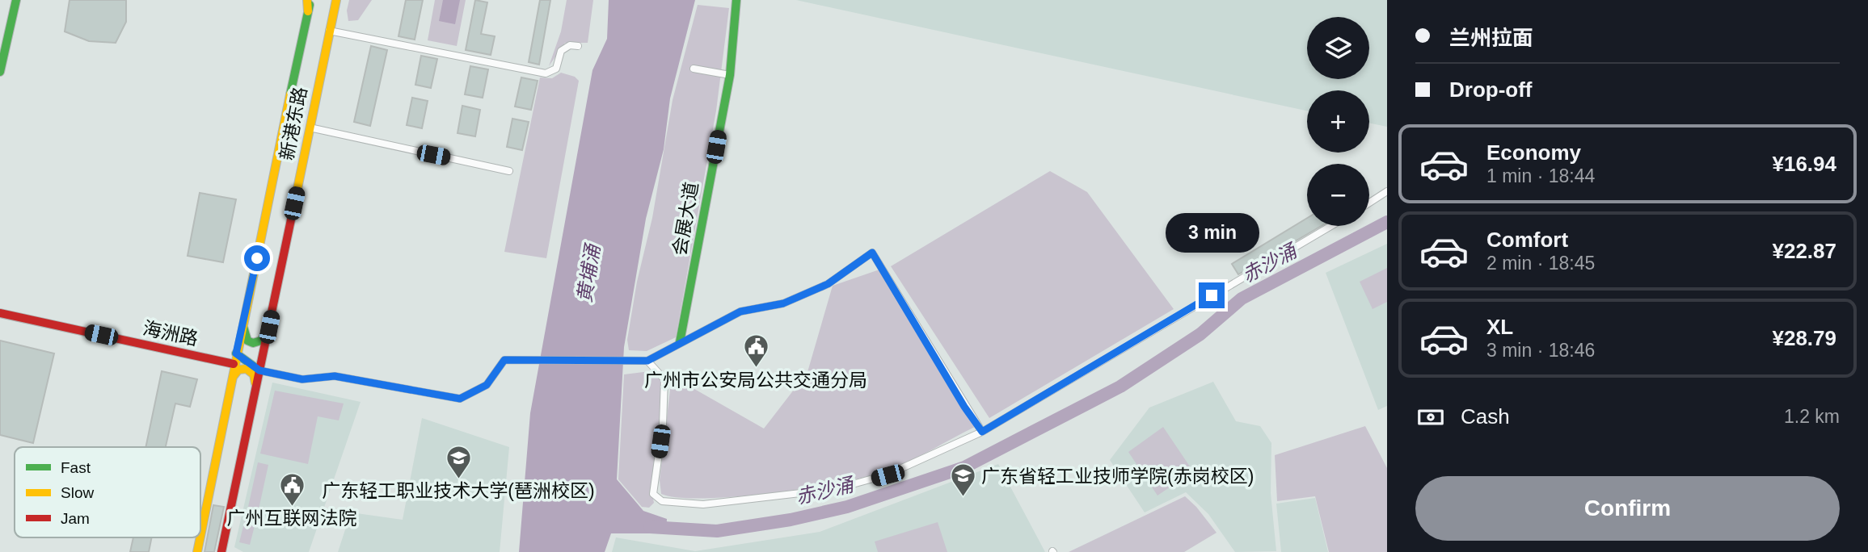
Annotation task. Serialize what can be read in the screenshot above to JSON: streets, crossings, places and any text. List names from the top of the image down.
{
  "streets": {
    "main road": ["新港东路", "会展大道", "海洲路"]
  },
  "crossings": [
    ["新港东路", "海洲路"]
  ],
  "water": ["赤沙涌", "黄埔涌"],
  "places": {
    "public building": ["广州市公安局公共交通分局", "广州互联网法院"],
    "school or university": ["广东轻工职业技术大学(琶洲校区)", "广东省轻工业技师学院(赤岗校区)"]
  },
  "legend": ["Fast", "Slow", "Jam"],
  "page": {
    "banner": ["兰州拉面", "Drop-off"],
    "map_buttons": ["+", "−"],
    "list": [
      {
        "name": "Economy",
        "note": "1 min · 18:44",
        "value": "¥16.94"
      },
      {
        "name": "Comfort",
        "note": "2 min · 18:45",
        "value": "¥22.87"
      },
      {
        "name": "XL",
        "note": "3 min · 18:46",
        "value": "¥28.79"
      }
    ],
    "bubble": "3 min",
    "pay": ["Cash", "1.2 km"],
    "buttons": "Confirm"
  }
}
